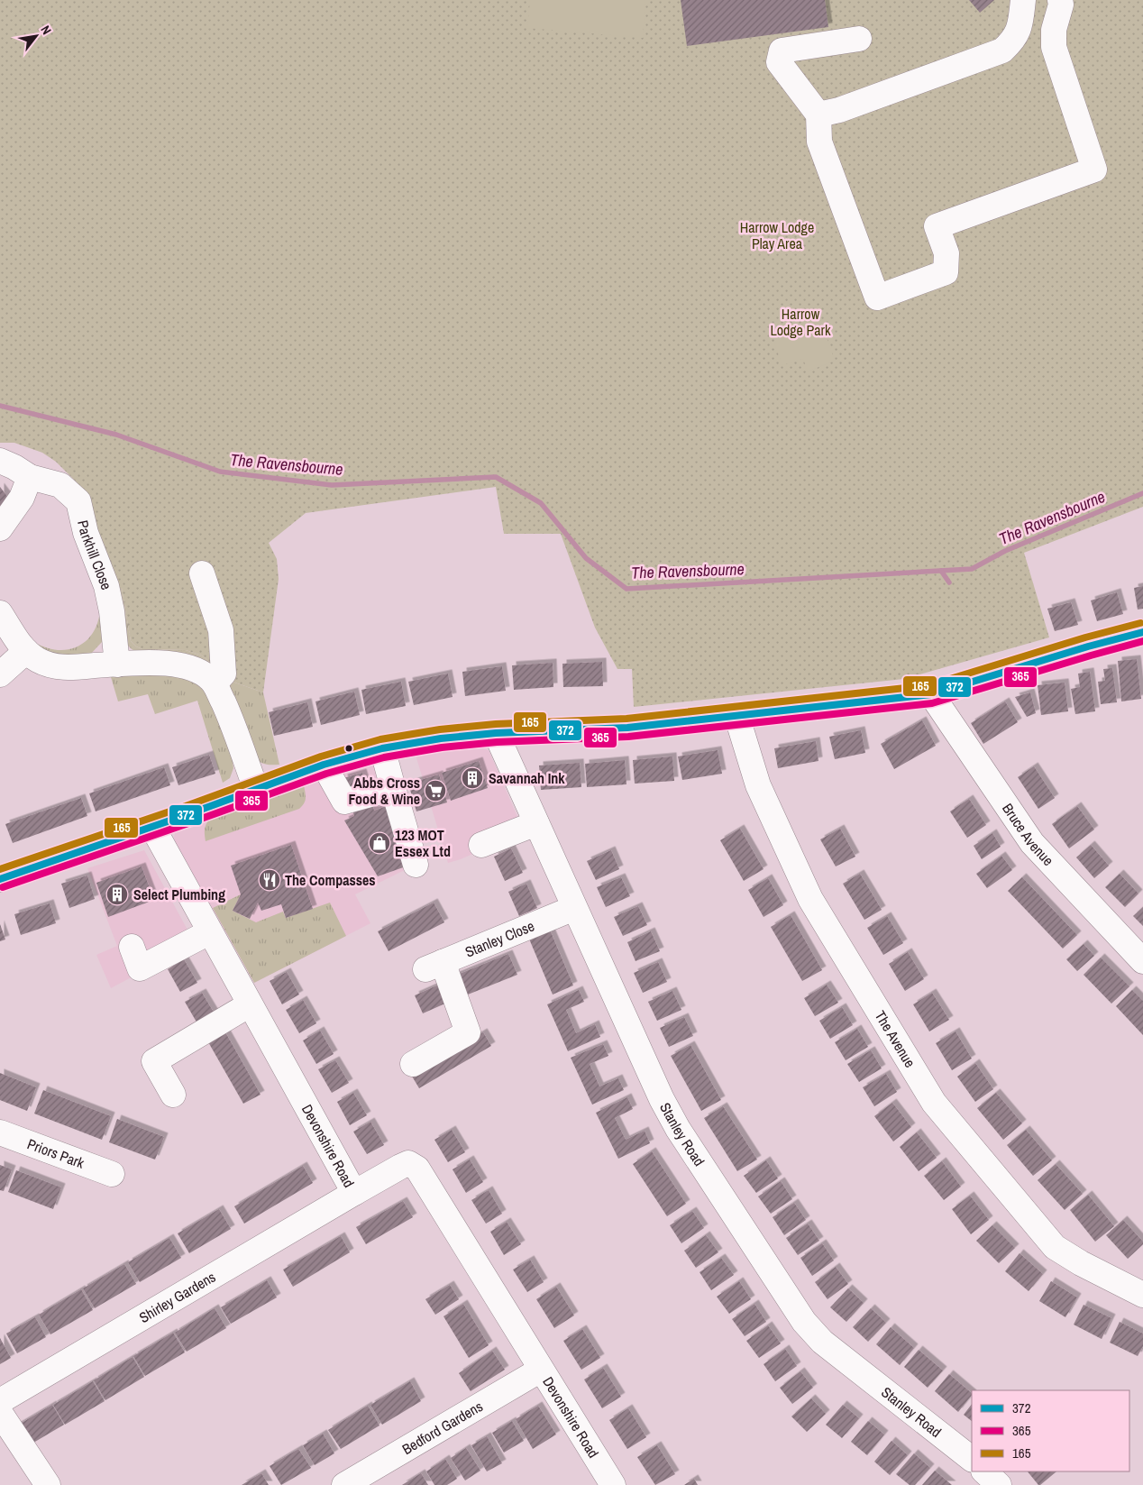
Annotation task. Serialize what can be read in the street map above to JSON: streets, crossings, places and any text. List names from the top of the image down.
{
  "streets": {
    "street": [
      "Parkhill Close",
      "Bruce Avenue",
      "Stanley Close",
      "The Avenue",
      "Stanley Road",
      "Devonshire Road",
      "Priors Park",
      "Shirley Gardens",
      "Bedford Gardens"
    ]
  },
  "crossings": [
    ["Stanley Close", "Stanley Road"],
    ["Devonshire Road", "Shirley Gardens"],
    ["Devonshire Road", "Bedford Gardens"]
  ],
  "water": ["The Ravensbourne"],
  "parks": ["Harrow Lodge Play Area", "Harrow Lodge Park"],
  "places": {
    "building": ["Savannah Ink", "Select Plumbing"],
    "supermarket": ["Abbs Cross Food & Wine"],
    "shop": ["123 MOT Essex Ltd"],
    "restaurant": ["The Compasses"]
  },
  "lines": ["transit line 165", "transit line 372", "transit line 365"],
  "legend": ["372", "365", "165"],
  "north": "top right"
}
